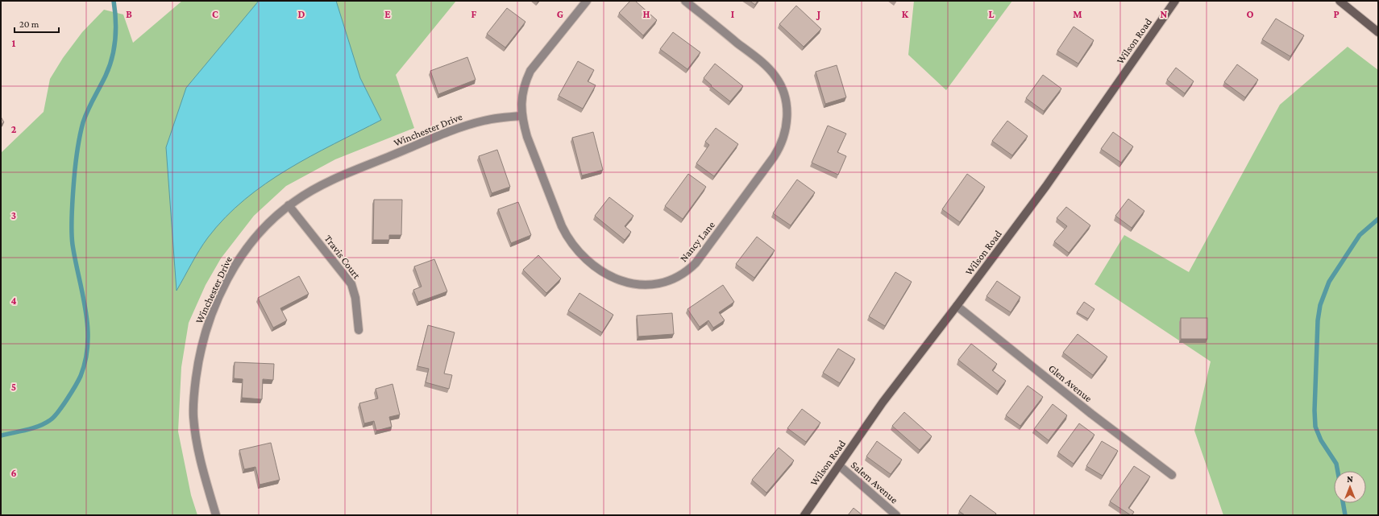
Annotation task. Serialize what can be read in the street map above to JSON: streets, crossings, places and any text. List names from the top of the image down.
{
  "streets": {
    "street": [
      "Wilson Road",
      "Winchester Drive",
      "Nancy Lane",
      "Travis Court",
      "Glen Avenue",
      "Salem Avenue"
    ]
  },
  "crossings": [
    ["Wilson Road", "Glen Avenue"],
    ["Wilson Road", "Salem Avenue"],
    ["Winchester Drive", "Nancy Lane"],
    ["Winchester Drive", "Travis Court"]
  ],
  "scale_bar": "20 m",
  "north": "top",
  "grid": {
    "columns": [
      "B",
      "C",
      "D",
      "E",
      "F",
      "G",
      "H",
      "I",
      "J",
      "K",
      "L",
      "M",
      "N",
      "O",
      "P"
    ],
    "rows": [
      "1",
      "2",
      "3",
      "4",
      "5",
      "6"
    ]
  }
}
